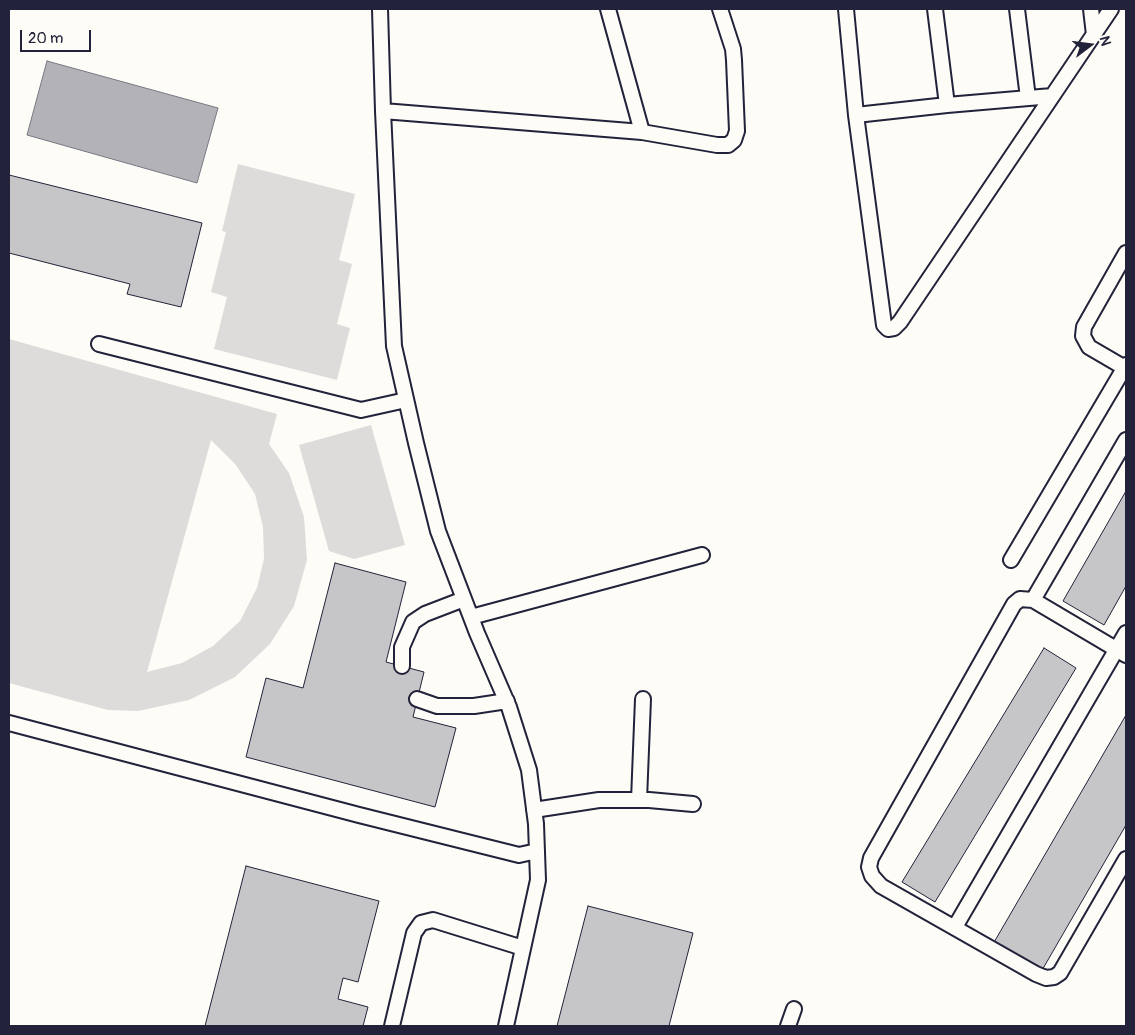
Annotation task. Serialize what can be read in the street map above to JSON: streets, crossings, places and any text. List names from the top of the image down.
{
  "scale_bar": "20 m",
  "north": "right"
}
